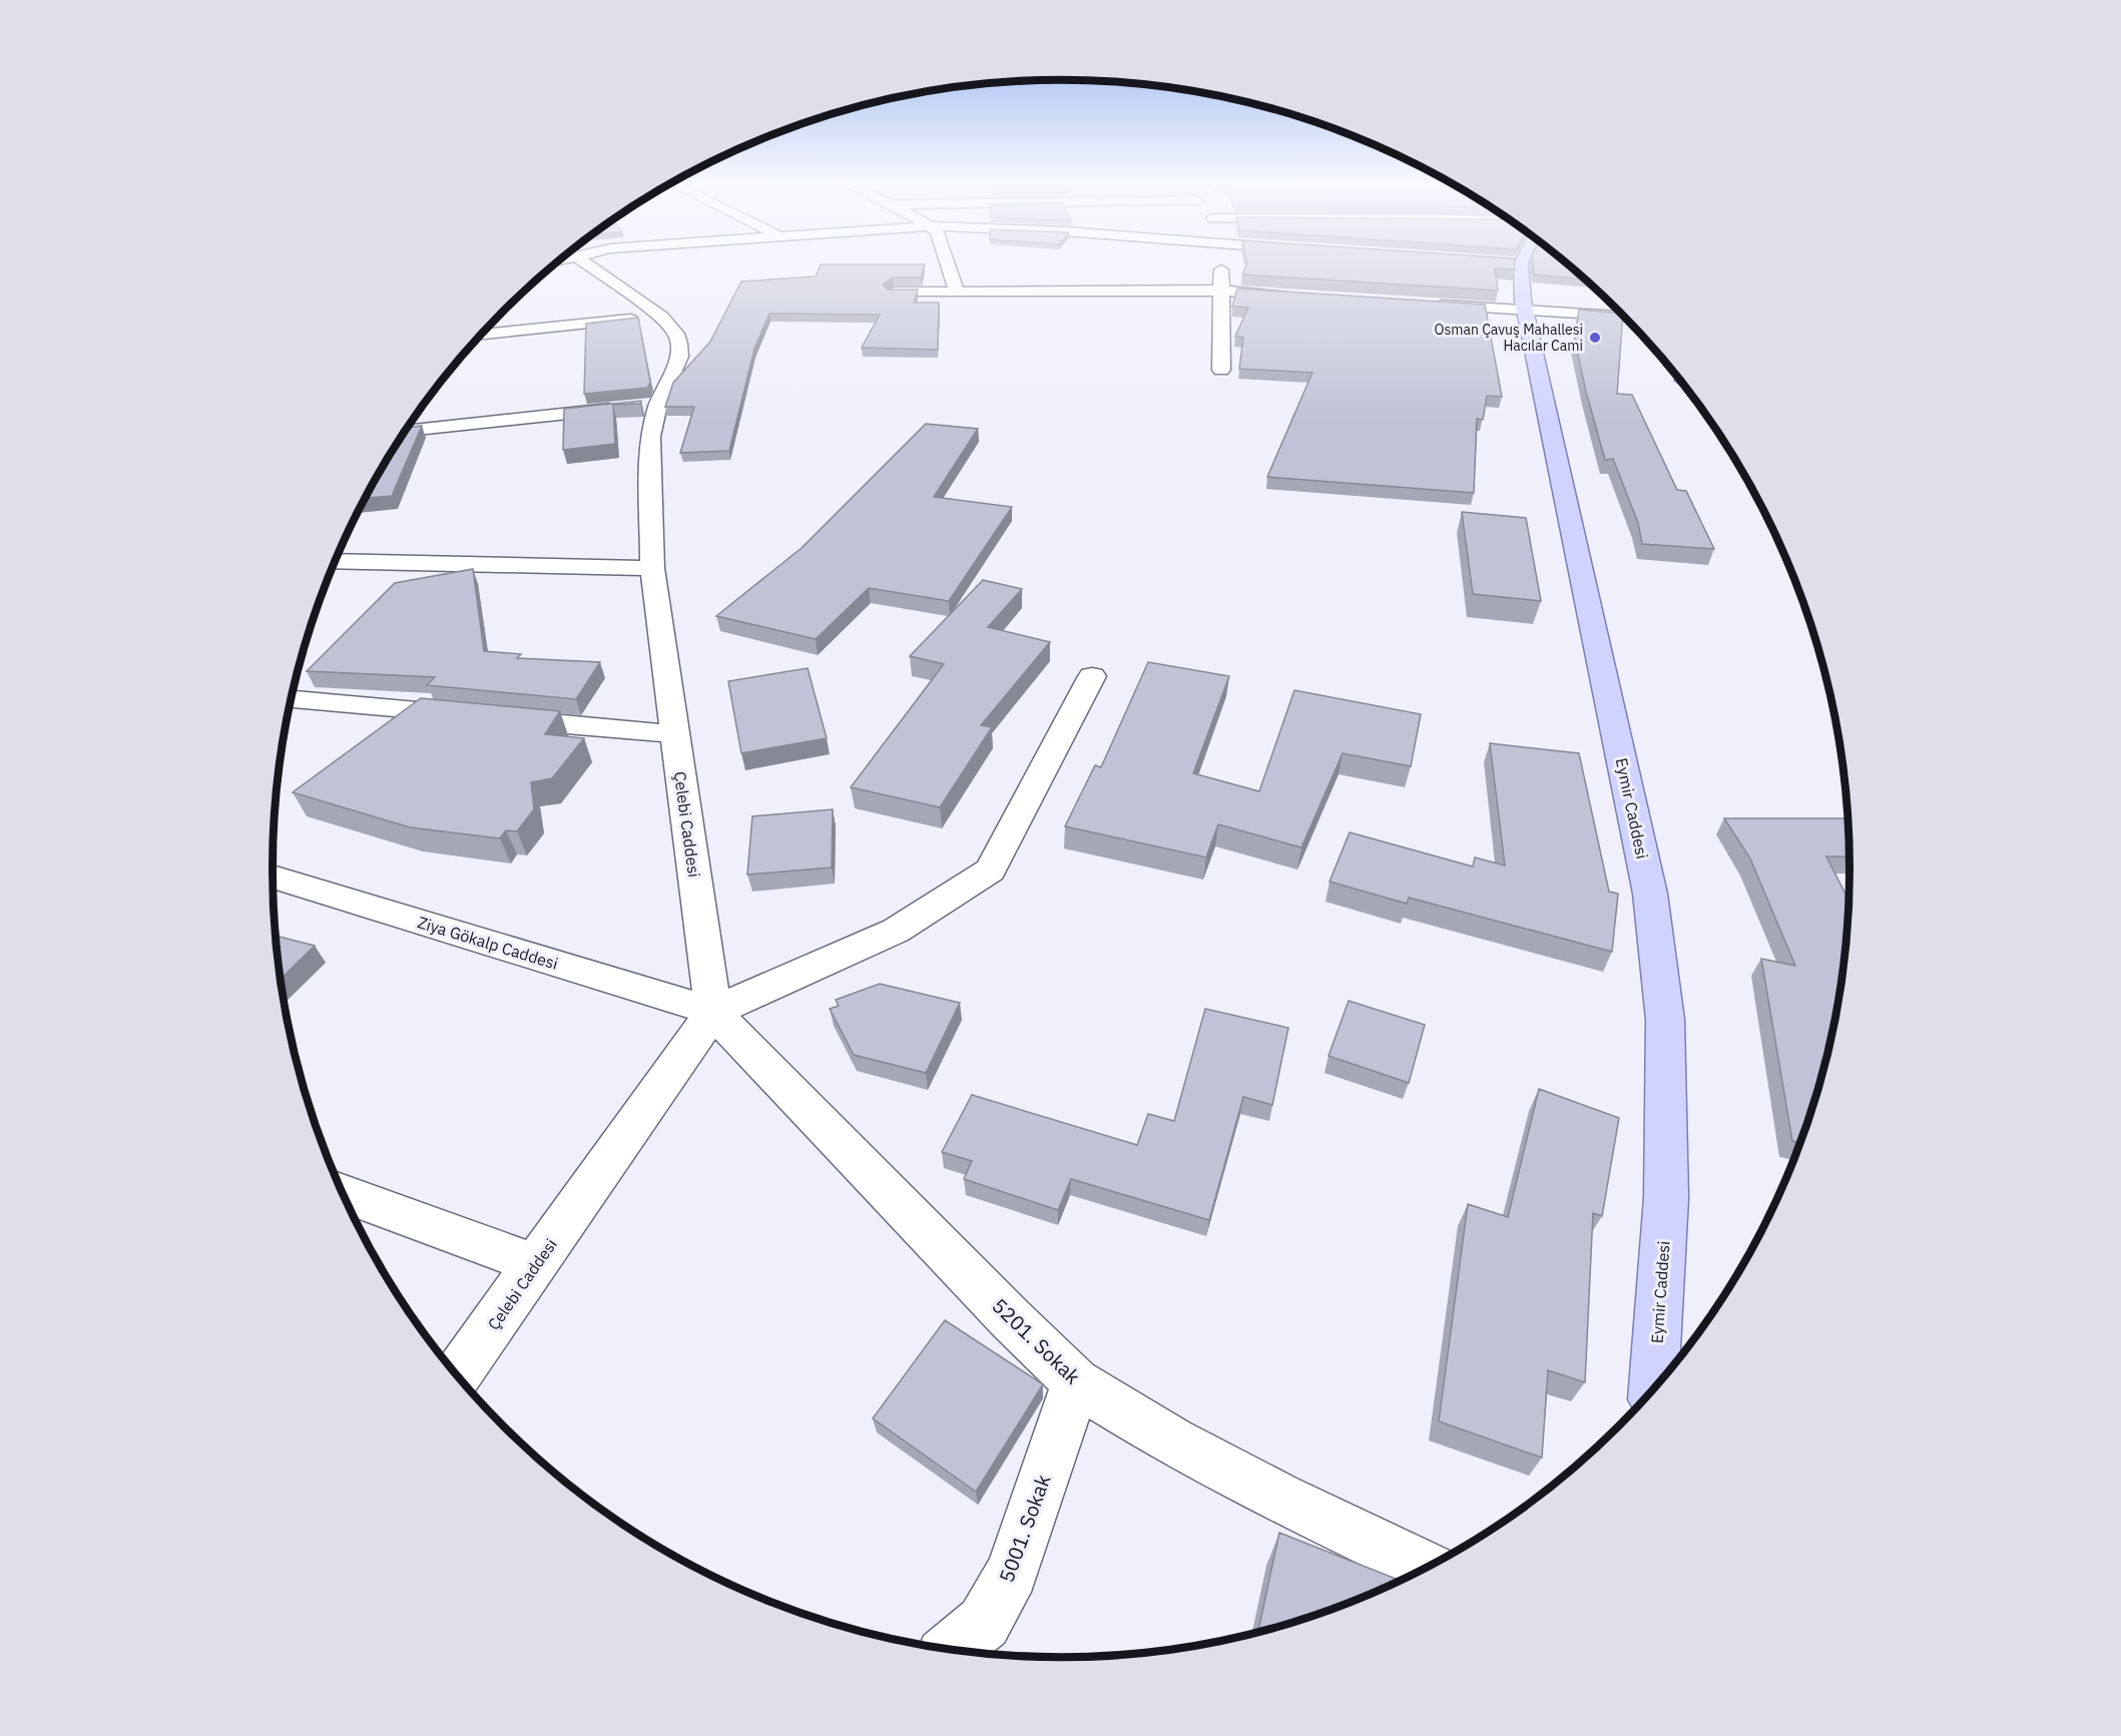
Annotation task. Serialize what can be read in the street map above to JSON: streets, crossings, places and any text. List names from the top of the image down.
{
  "streets": {
    "main road": ["Eymir Caddesi"],
    "street": [
      "Çelebi Caddesi",
      "Ziya Gökalp Caddesi",
      "5201. Sokak",
      "5001. Sokak"
    ]
  },
  "crossings": [
    ["Çelebi Caddesi", "Ziya Gökalp Caddesi"],
    ["Çelebi Caddesi", "5201. Sokak"],
    ["Ziya Gökalp Caddesi", "5201. Sokak"],
    ["5201. Sokak", "5001. Sokak"]
  ],
  "places": ["Osman Çavuş Mahallesi Hacılar Cami"]
}
